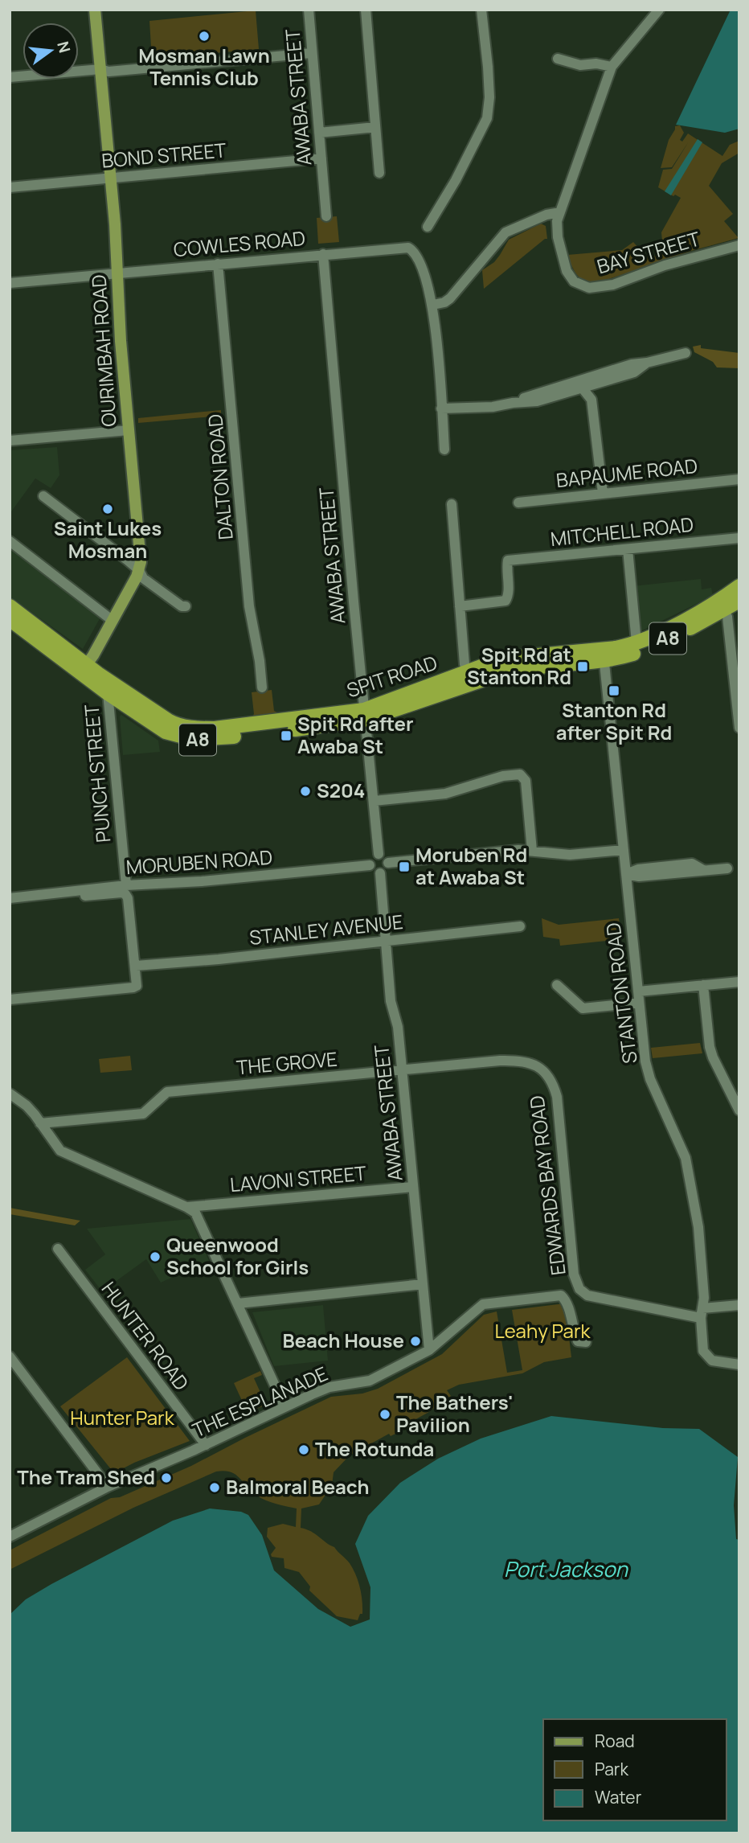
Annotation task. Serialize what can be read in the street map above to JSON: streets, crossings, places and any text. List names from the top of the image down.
{
  "streets": {
    "highway": ["A8", "SPIT ROAD"],
    "main road": ["OURIMBAH ROAD"],
    "street": [
      "AWABA STREET",
      "BOND STREET",
      "COWLES ROAD",
      "BAY STREET",
      "BAPAUME ROAD",
      "DALTON ROAD",
      "MITCHELL ROAD",
      "PUNCH STREET",
      "MORUBEN ROAD",
      "STANLEY AVENUE",
      "STANTON ROAD",
      "THE GROVE",
      "LAVONI STREET",
      "EDWARDS BAY ROAD",
      "HUNTER ROAD",
      "THE ESPLANADE"
    ]
  },
  "crossings": [
    ["AWABA STREET", "BOND STREET"],
    ["AWABA STREET", "COWLES ROAD"],
    ["AWABA STREET", "SPIT ROAD"],
    ["AWABA STREET", "MORUBEN ROAD"],
    ["AWABA STREET", "STANLEY AVENUE"],
    ["AWABA STREET", "THE GROVE"],
    ["AWABA STREET", "LAVONI STREET"],
    ["AWABA STREET", "THE ESPLANADE"],
    ["BOND STREET", "OURIMBAH ROAD"],
    ["COWLES ROAD", "OURIMBAH ROAD"],
    ["COWLES ROAD", "DALTON ROAD"],
    ["OURIMBAH ROAD", "SPIT ROAD"],
    ["SPIT ROAD", "PUNCH STREET"],
    ["SPIT ROAD", "STANTON ROAD"],
    ["PUNCH STREET", "MORUBEN ROAD"],
    ["MORUBEN ROAD", "STANLEY AVENUE"],
    ["STANTON ROAD", "EDWARDS BAY ROAD"],
    ["THE GROVE", "EDWARDS BAY ROAD"],
    ["HUNTER ROAD", "THE ESPLANADE"]
  ],
  "water": ["Port Jackson"],
  "parks": ["Leahy Park", "Hunter Park"],
  "places": {
    "other": [
      "Mosman Lawn Tennis Club",
      "Saint Lukes Mosman",
      "S204",
      "Queenwood School for Girls",
      "Beach House",
      "The Bathers' Pavilion",
      "The Rotunda",
      "The Tram Shed",
      "Balmoral Beach"
    ],
    "transit": [
      "Spit Rd at Stanton Rd",
      "Stanton Rd after Spit Rd",
      "Spit Rd after Awaba St",
      "Moruben Rd at Awaba St"
    ]
  },
  "legend": ["Road", "Park", "Water"],
  "north": "right"
}
